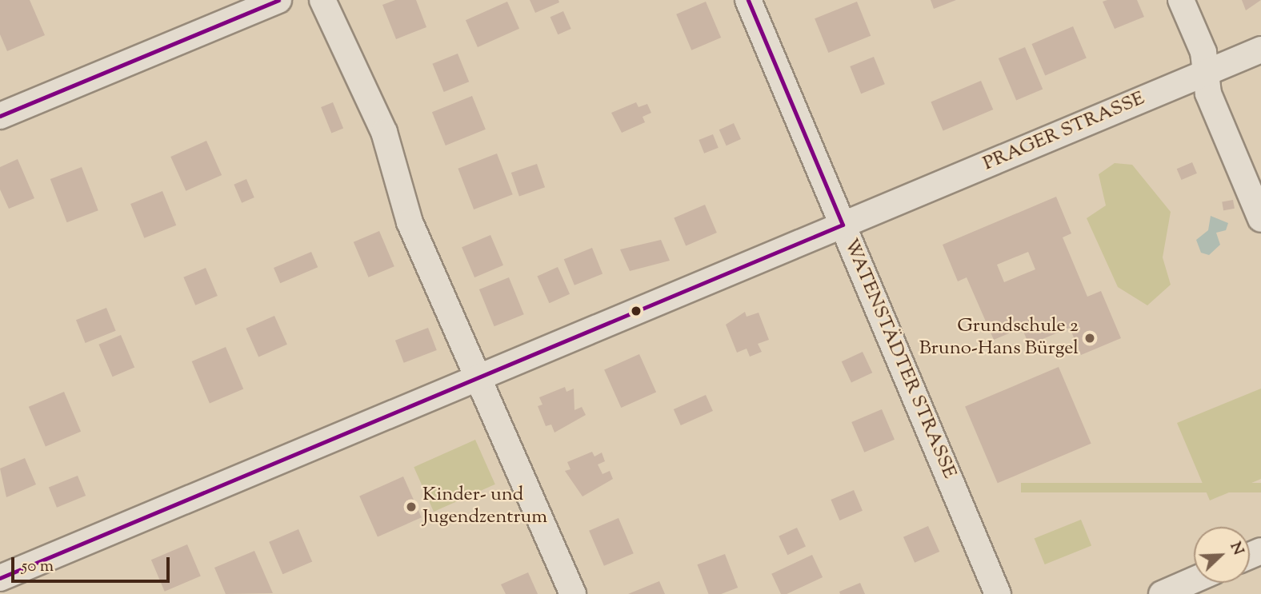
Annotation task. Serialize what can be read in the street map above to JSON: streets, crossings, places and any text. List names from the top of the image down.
{
  "streets": {
    "street": ["PRAGER STRASSE", "WATENSTÄDTER STRASSE"]
  },
  "crossings": [
    ["PRAGER STRASSE", "WATENSTÄDTER STRASSE"]
  ],
  "places": ["Grundschule 2 Bruno-Hans Bürgel", "Kinder- und Jugendzentrum"],
  "scale_bar": "50 m",
  "north": "top right"
}
